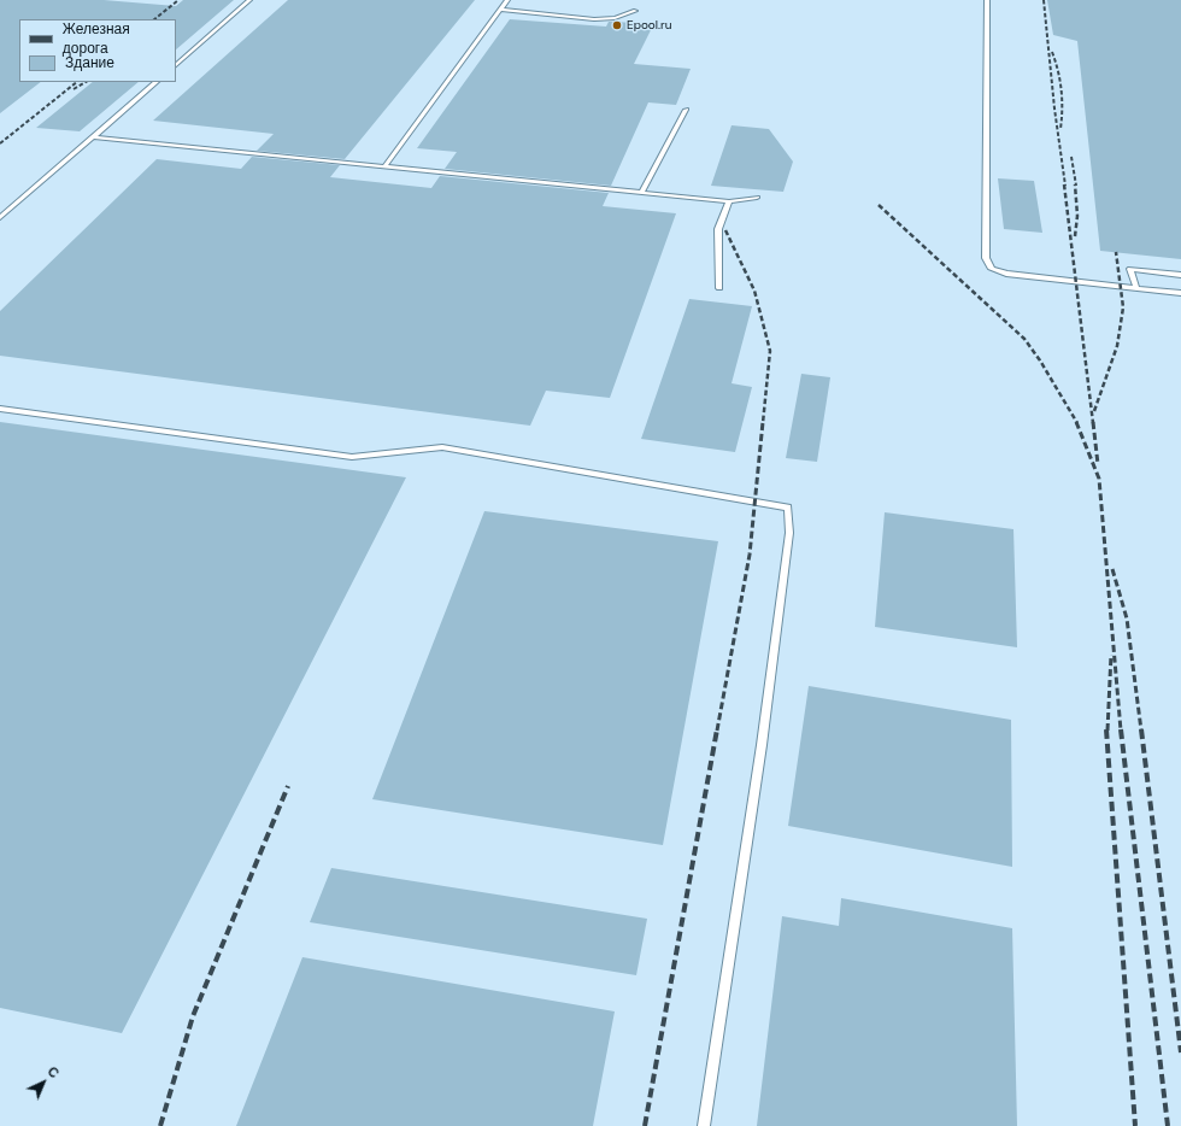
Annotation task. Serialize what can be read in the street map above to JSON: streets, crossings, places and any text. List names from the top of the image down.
{
  "places": ["Epool.ru"],
  "legend": ["Железная дорога", "Здание"],
  "north": "top right"
}
